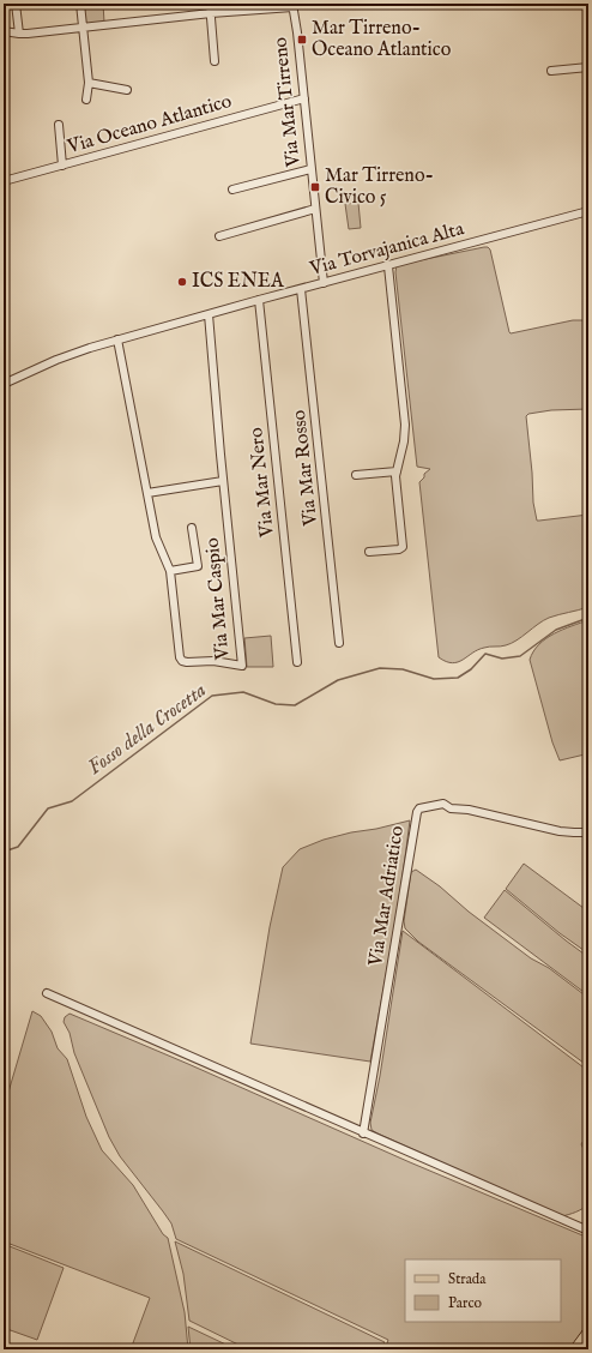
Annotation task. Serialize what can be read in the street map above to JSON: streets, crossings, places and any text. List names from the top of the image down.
{
  "streets": {
    "street": [
      "Via Mar Tirreno",
      "Via Oceano Atlantico",
      "Via Torvajanica Alta",
      "Via Mar Rosso",
      "Via Mar Nero",
      "Via Mar Caspio",
      "Via Mar Adriatico"
    ]
  },
  "crossings": [
    ["Via Mar Tirreno", "Via Oceano Atlantico"],
    ["Via Mar Tirreno", "Via Torvajanica Alta"],
    ["Via Torvajanica Alta", "Via Mar Rosso"],
    ["Via Torvajanica Alta", "Via Mar Nero"],
    ["Via Torvajanica Alta", "Via Mar Caspio"]
  ],
  "water": ["Fosso della Crocetta"],
  "places": {
    "transit": ["Mar Tirreno- Oceano Atlantico", "Mar Tirreno- Civico 5"],
    "other": ["ICS ENEA"]
  },
  "legend": ["Strada", "Parco"]
}
